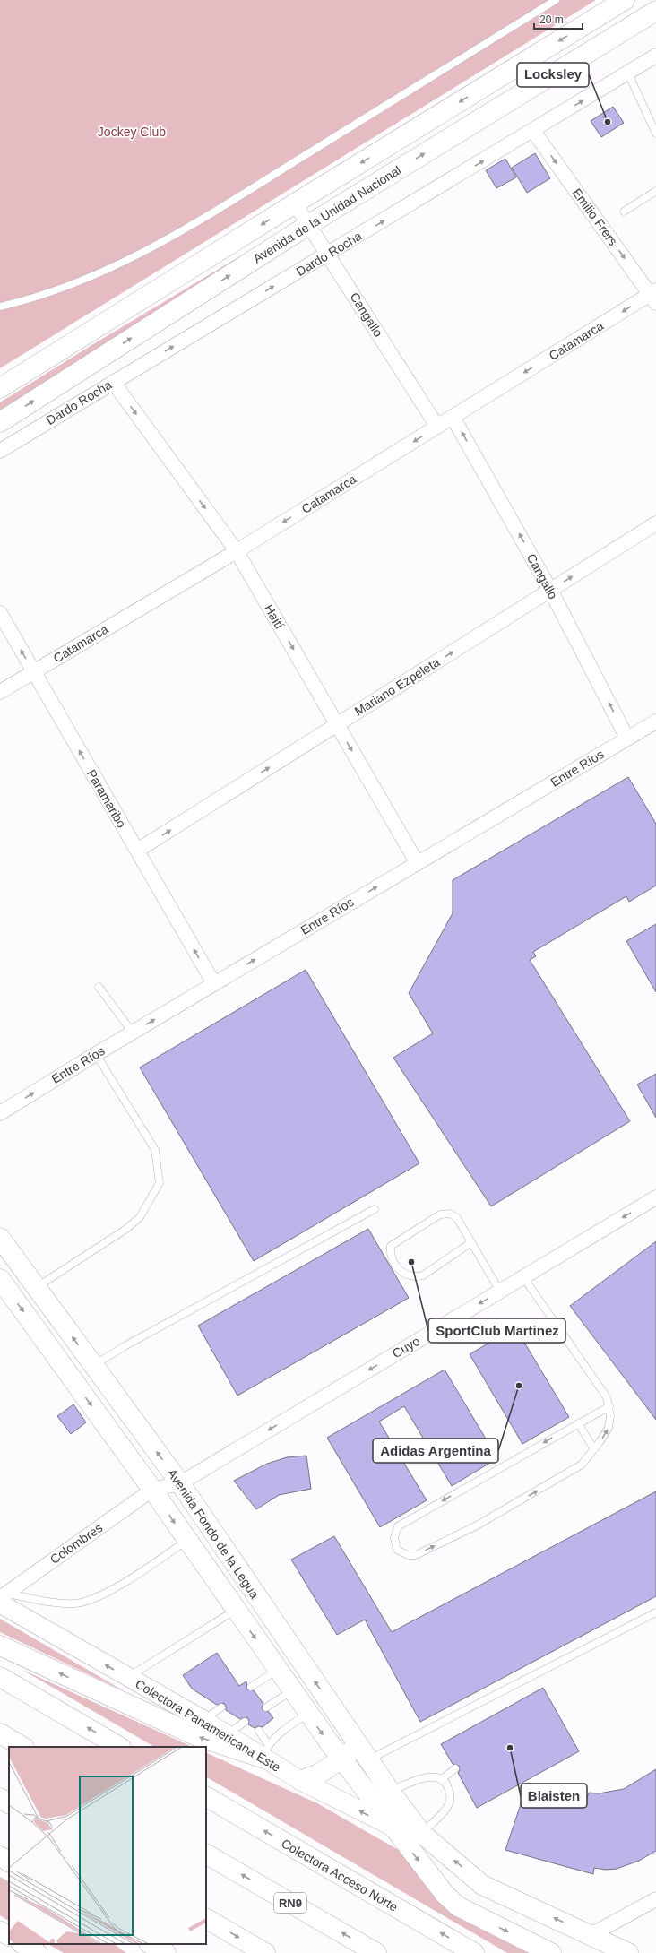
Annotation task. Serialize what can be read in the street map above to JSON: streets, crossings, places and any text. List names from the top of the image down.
{
  "streets": {
    "main road": [
      "Avenida de la Unidad Nacional",
      "Avenida Fondo de la Legua",
      "Colectora Acceso Norte",
      "RN9"
    ],
    "street": [
      "Emilio Frers",
      "Dardo Rocha",
      "Cangallo",
      "Catamarca",
      "Haití",
      "Mariano Ezpeleta",
      "Entre Ríos",
      "Paramaribo",
      "Cuyo",
      "Colombres",
      "Colectora Panamericana Este"
    ]
  },
  "crossings": [
    ["Avenida de la Unidad Nacional", "Cangallo"],
    ["Emilio Frers", "Dardo Rocha"],
    ["Emilio Frers", "Catamarca"],
    ["Dardo Rocha", "Cangallo"],
    ["Dardo Rocha", "Haití"],
    ["Cangallo", "Catamarca"],
    ["Cangallo", "Mariano Ezpeleta"],
    ["Cangallo", "Entre Ríos"],
    ["Catamarca", "Haití"],
    ["Catamarca", "Paramaribo"],
    ["Haití", "Mariano Ezpeleta"],
    ["Haití", "Entre Ríos"],
    ["Mariano Ezpeleta", "Paramaribo"],
    ["Entre Ríos", "Paramaribo"],
    ["Cuyo", "Avenida Fondo de la Legua"],
    ["Cuyo", "Colombres"],
    ["Avenida Fondo de la Legua", "Colombres"],
    ["Avenida Fondo de la Legua", "Colectora Panamericana Este"],
    ["Colombres", "Colectora Panamericana Este"]
  ],
  "one_way": [
    "Emilio Frers",
    "Dardo Rocha",
    "Cangallo",
    "Catamarca",
    "Haití",
    "Mariano Ezpeleta",
    "Entre Ríos",
    "Paramaribo",
    "Cuyo",
    "Colectora Panamericana Este"
  ],
  "parks": ["Jockey Club"],
  "places": [
    "Locksley",
    "SportClub Martinez",
    "Adidas Argentina",
    "Blaisten"
  ],
  "scale_bar": "20 m"
}
